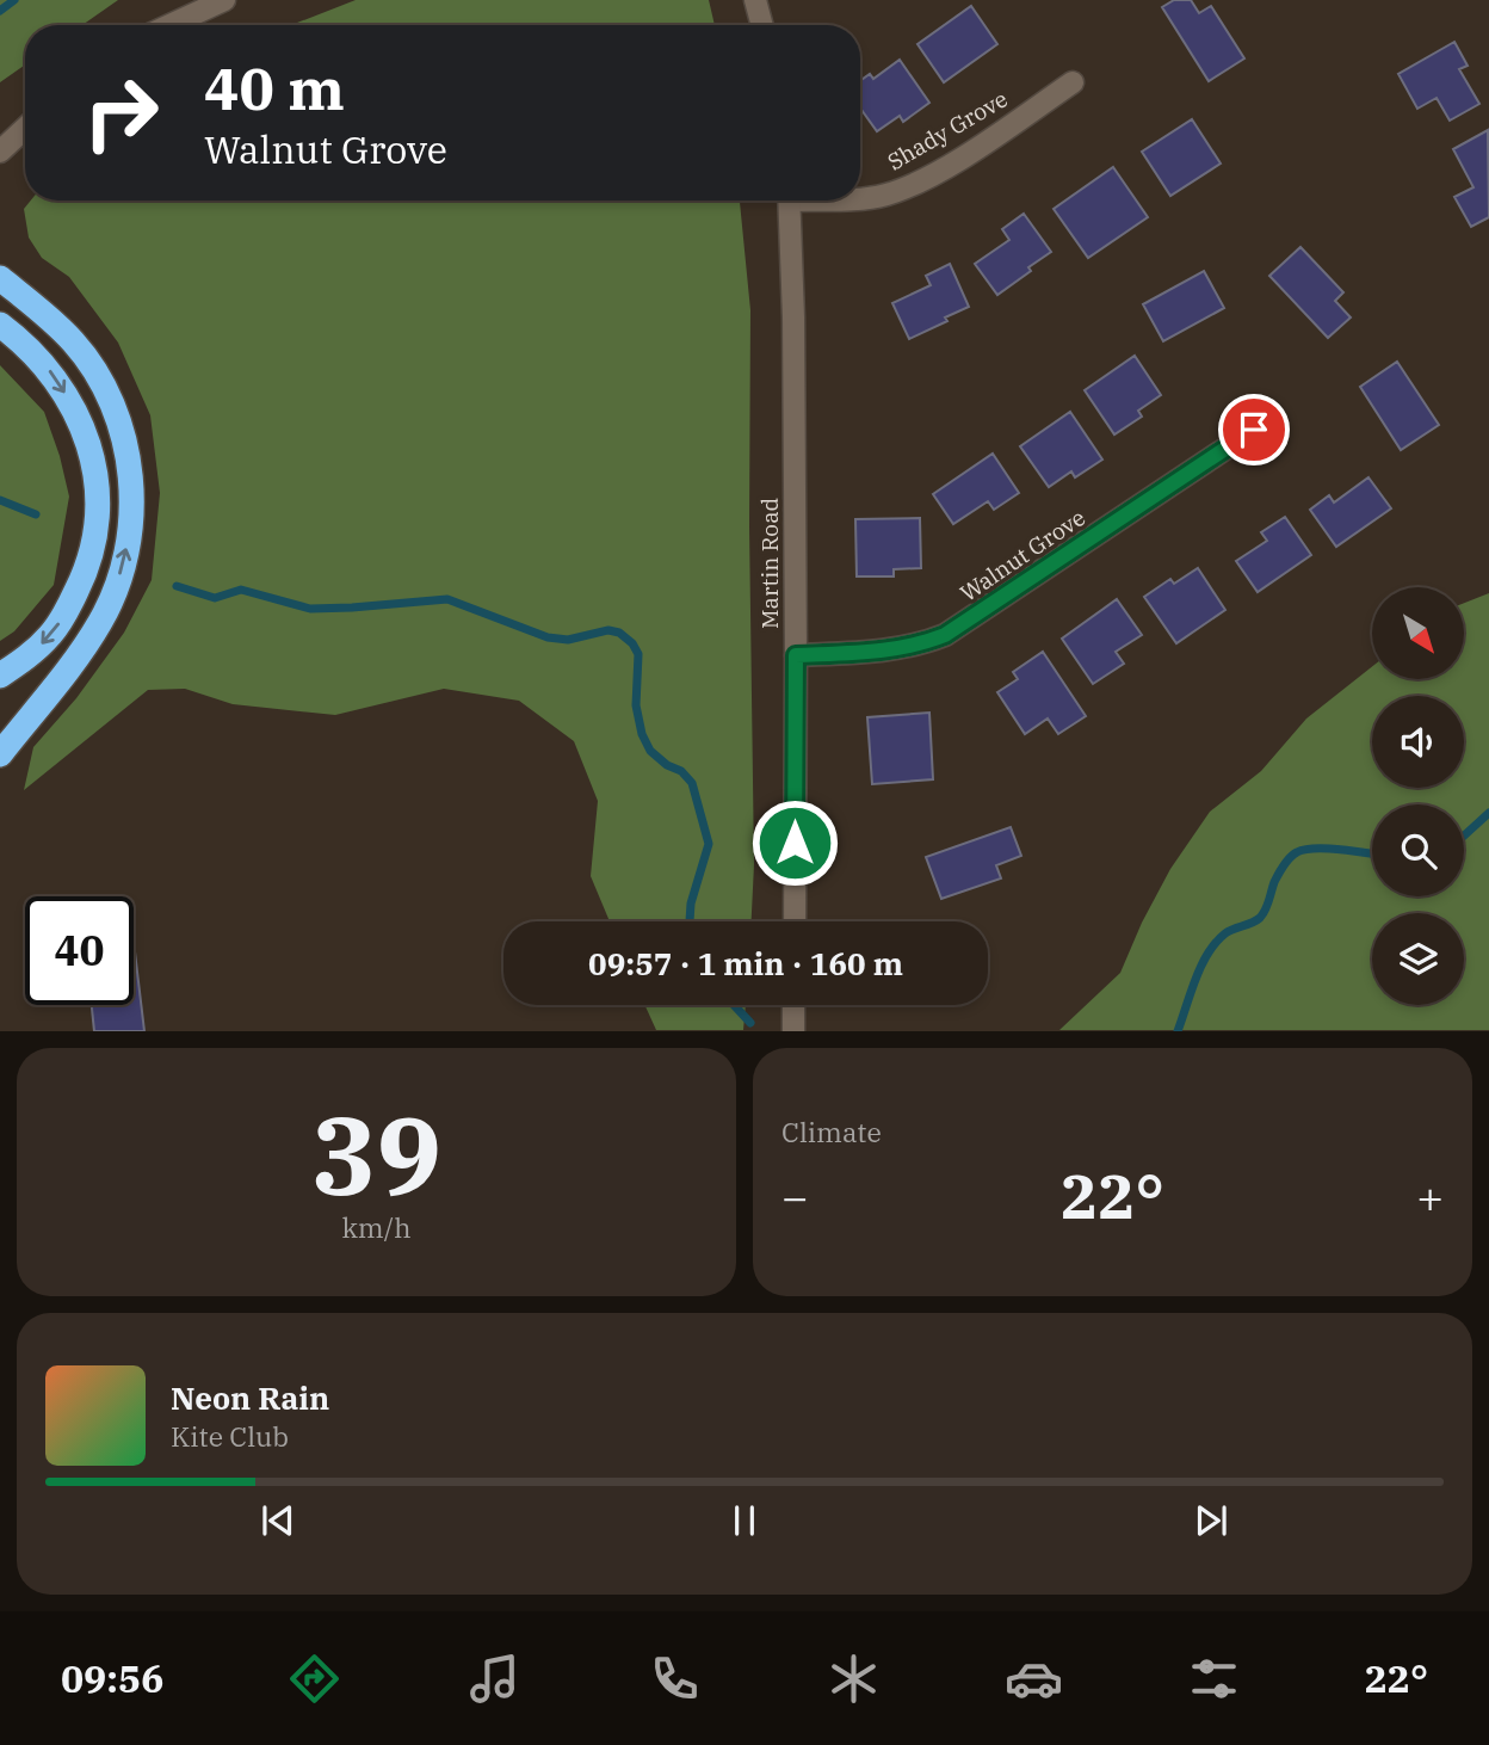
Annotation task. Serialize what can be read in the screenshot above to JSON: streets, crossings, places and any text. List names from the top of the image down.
{
  "streets": {
    "street": ["Shady Grove", "Walnut Grove", "Martin Road"]
  },
  "crossings": [
    ["Walnut Grove", "Martin Road"]
  ],
  "north": "bottom right",
  "page": {
    "turn": ["40 m", "Walnut Grove"],
    "limit": "40",
    "trip": "09:57 · 1 min · 160 m",
    "tile": [
      ["39", "km/h"],
      "Climate"
    ],
    "heat": ["−", "22°", "+"],
    "song": ["Neon Rain", "Kite Club"],
    "tabs": ["09:56", "22°"]
  }
}
